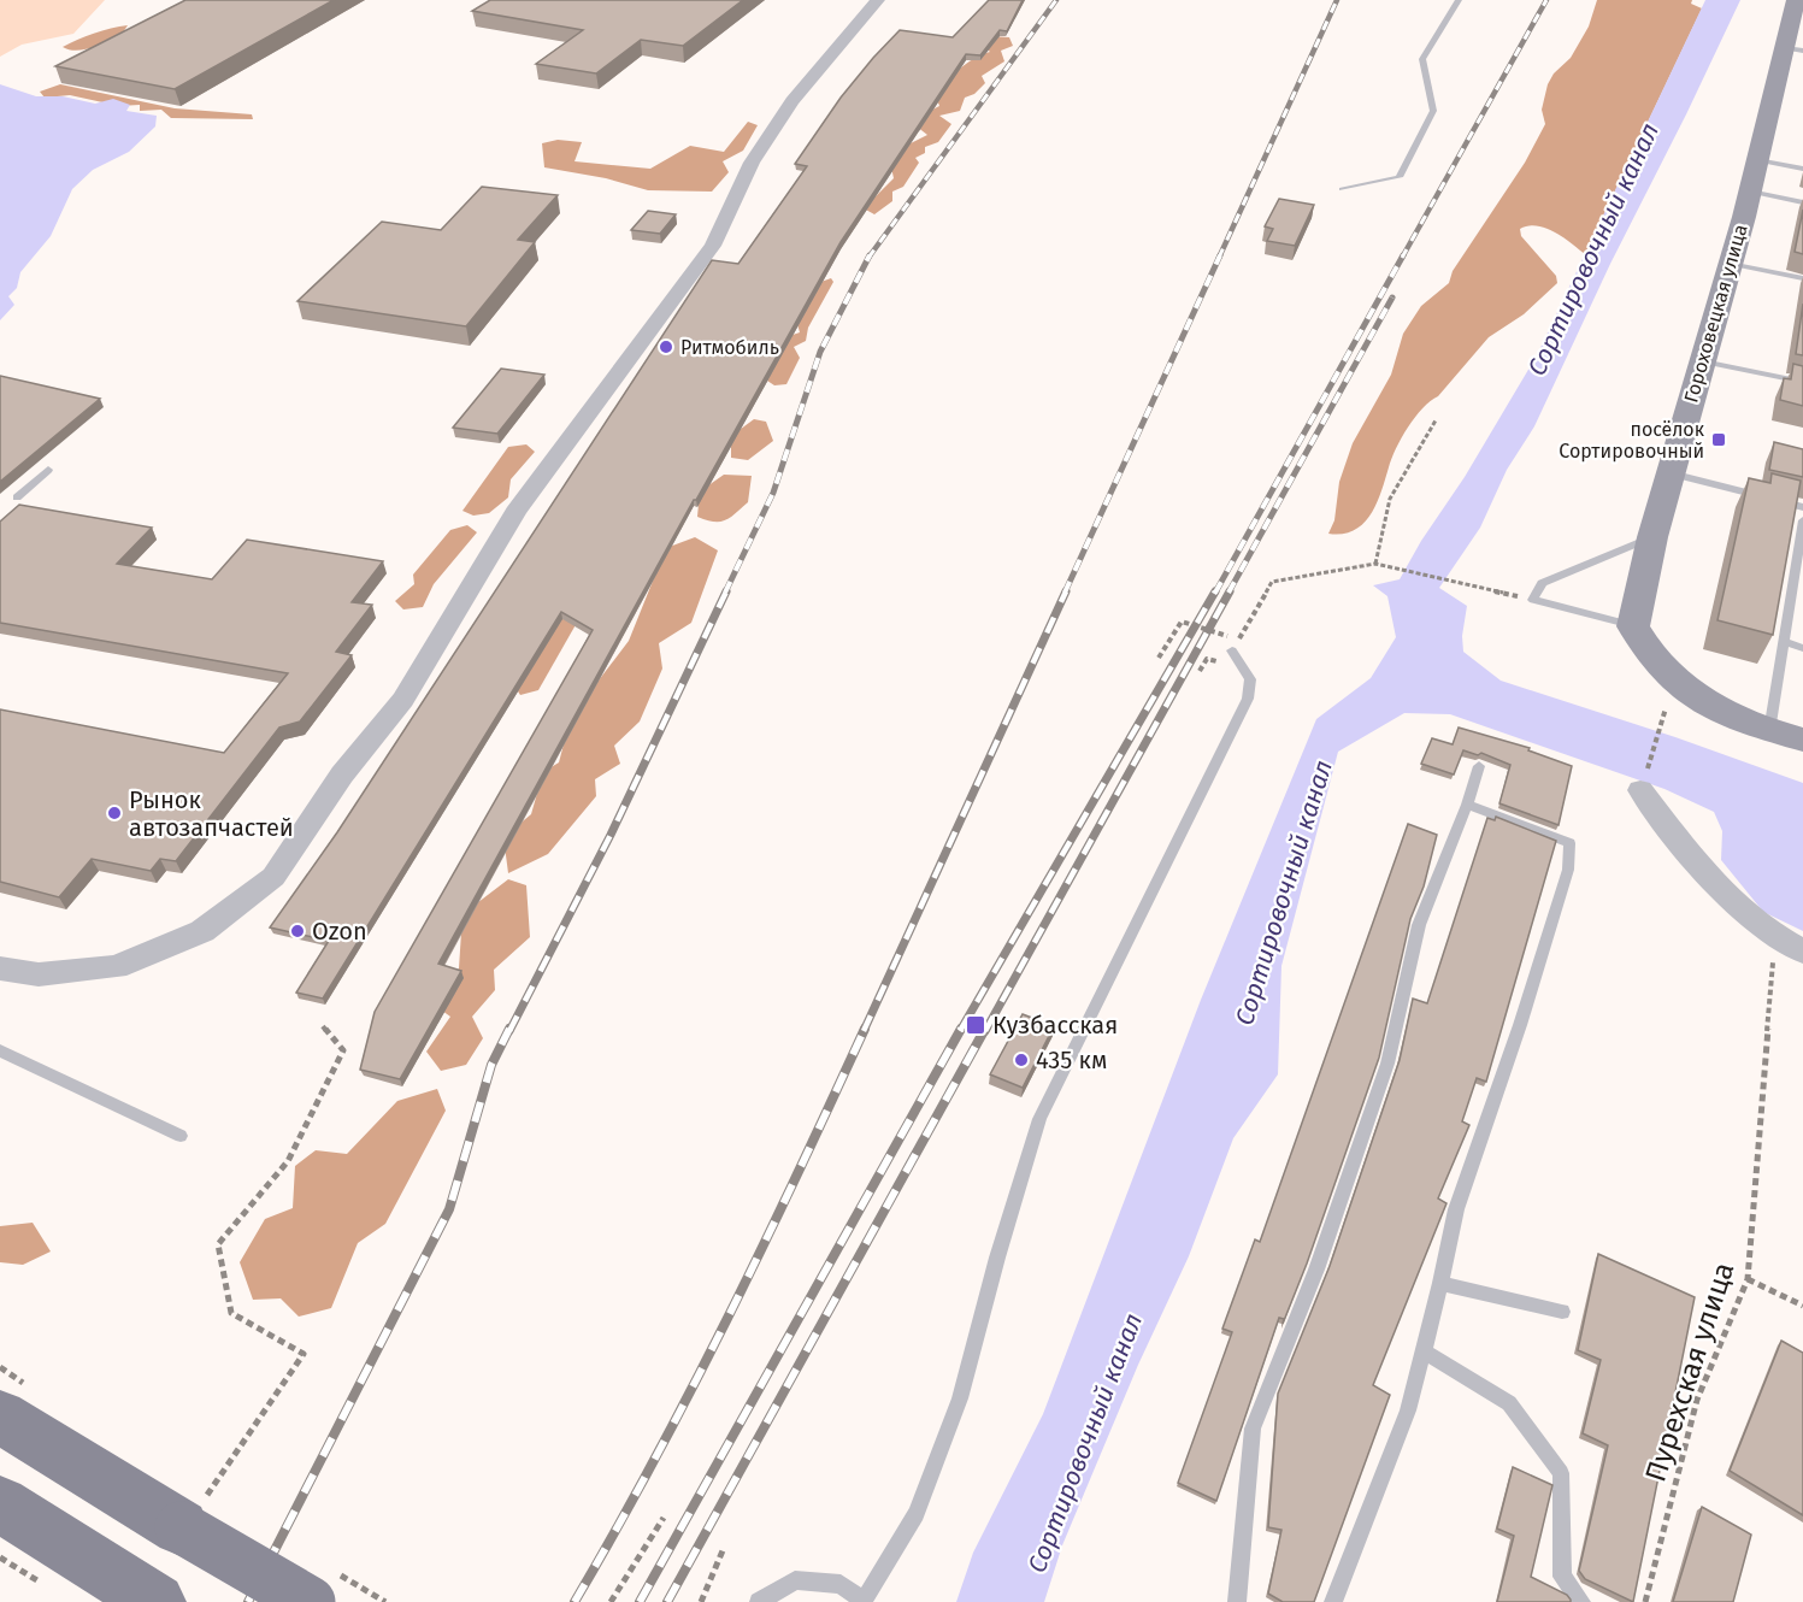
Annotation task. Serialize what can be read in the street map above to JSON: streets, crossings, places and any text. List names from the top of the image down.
{
  "streets": {
    "street": ["Гороховецкая улица"],
    "path": ["Пурехская улица"]
  },
  "water": ["Сортировочный канал"],
  "places": {
    "other": [
      "Ритмобиль",
      "Рынок автозапчастей",
      "Ozon",
      "435 км"
    ],
    "transit": ["посёлок Сортировочный", "Кузбасская"]
  }
}
